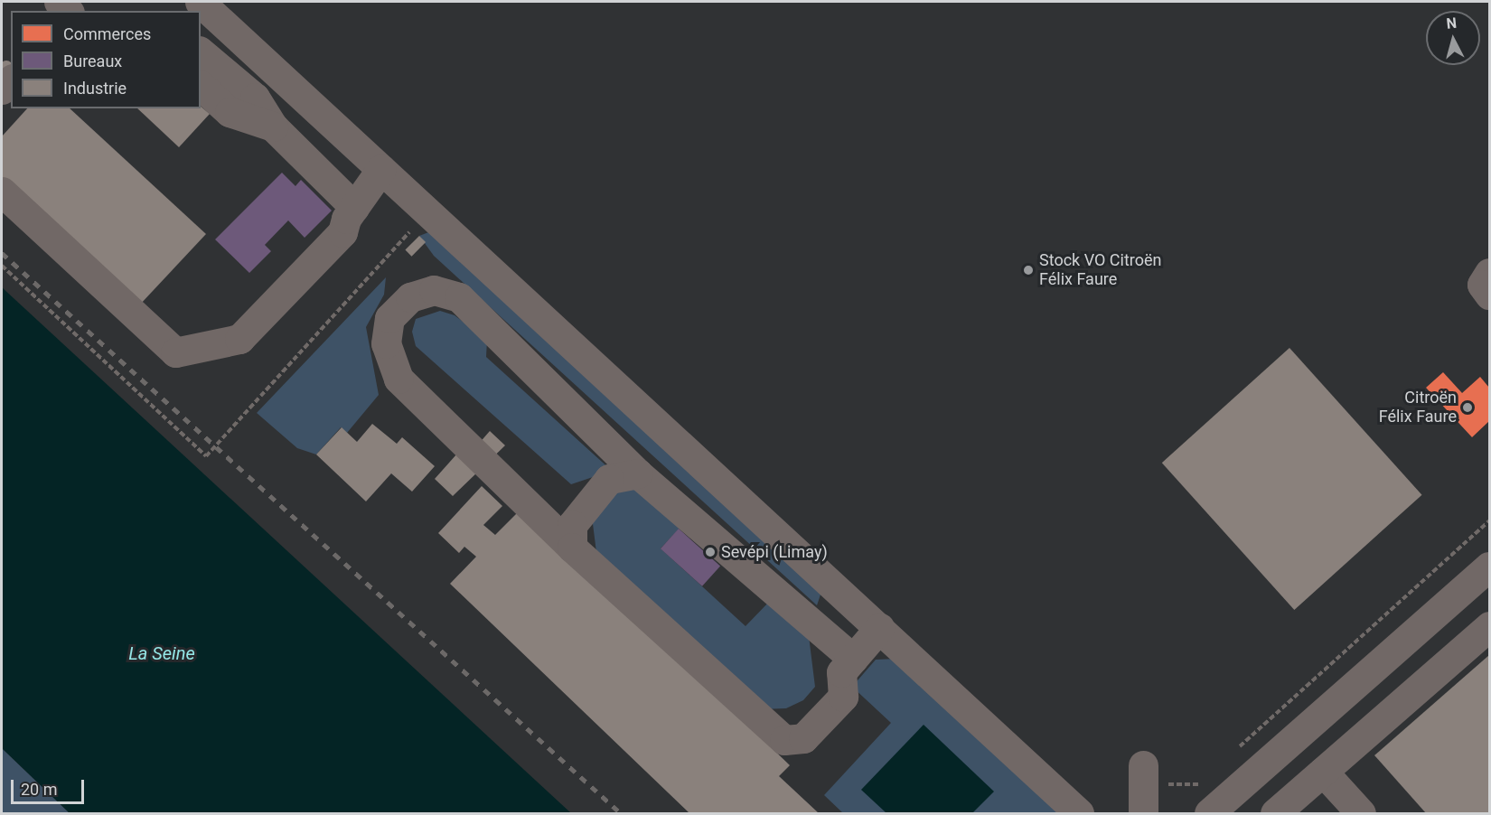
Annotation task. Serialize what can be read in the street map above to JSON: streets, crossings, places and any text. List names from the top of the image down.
{
  "water": ["La Seine"],
  "places": ["Stock VO Citroën Félix Faure", "Citroën Félix Faure", "Sevépi (Limay)"],
  "legend": ["Commerces", "Bureaux", "Industrie"],
  "scale_bar": "20 m",
  "north": "top"
}
